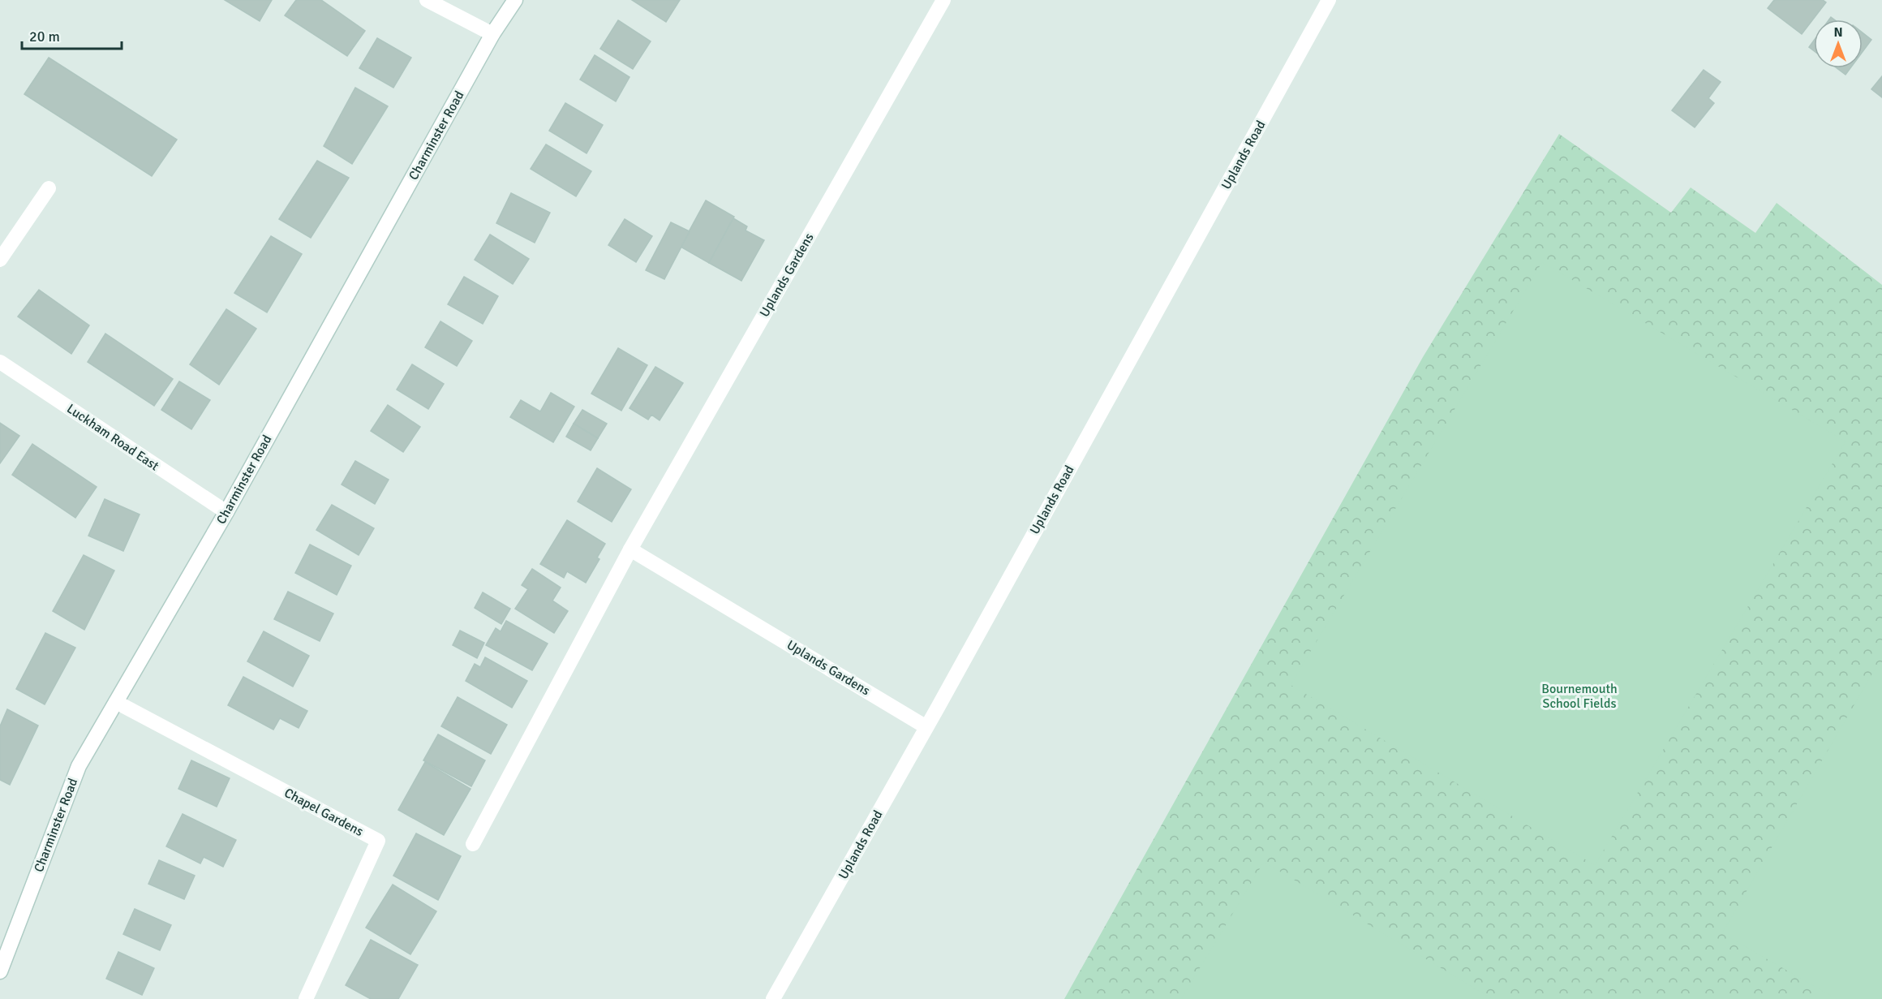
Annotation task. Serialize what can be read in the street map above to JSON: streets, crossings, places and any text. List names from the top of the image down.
{
  "streets": {
    "street": [
      "Charminster Road",
      "Uplands Road",
      "Uplands Gardens",
      "Luckham Road East",
      "Chapel Gardens"
    ]
  },
  "crossings": [
    ["Charminster Road", "Luckham Road East"],
    ["Charminster Road", "Chapel Gardens"],
    ["Uplands Road", "Uplands Gardens"]
  ],
  "parks": ["Bournemouth School Fields"],
  "scale_bar": "20 m",
  "north": "top"
}
